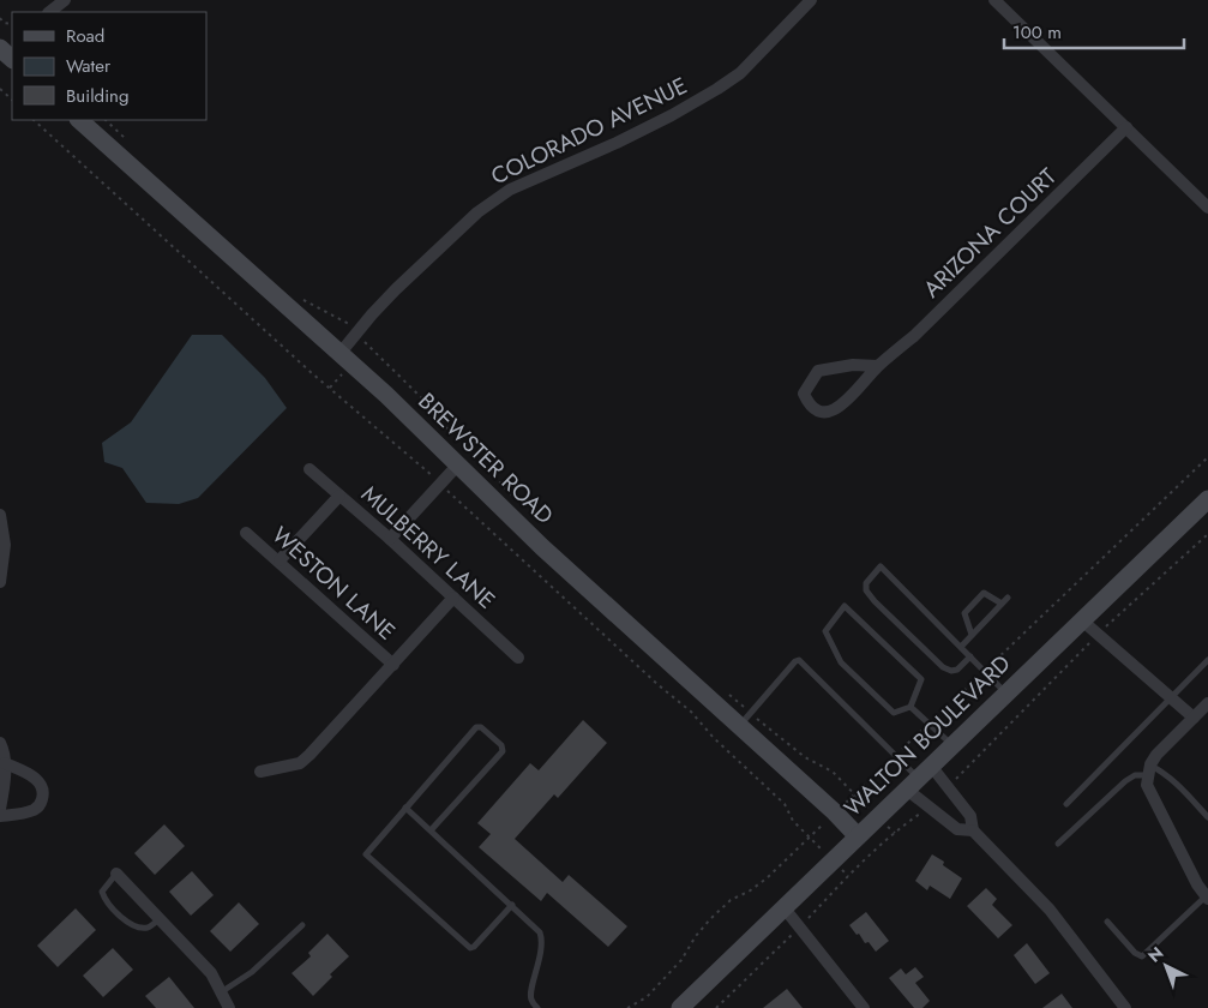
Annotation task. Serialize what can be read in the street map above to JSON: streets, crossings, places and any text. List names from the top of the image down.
{
  "streets": {
    "street": [
      "COLORADO AVENUE",
      "ARIZONA COURT",
      "BREWSTER ROAD",
      "MULBERRY LANE",
      "WESTON LANE",
      "WALTON BOULEVARD"
    ]
  },
  "crossings": [
    ["COLORADO AVENUE", "BREWSTER ROAD"],
    ["BREWSTER ROAD", "WALTON BOULEVARD"]
  ],
  "legend": ["Road", "Water", "Building"],
  "scale_bar": "100 m",
  "north": "top left"
}
